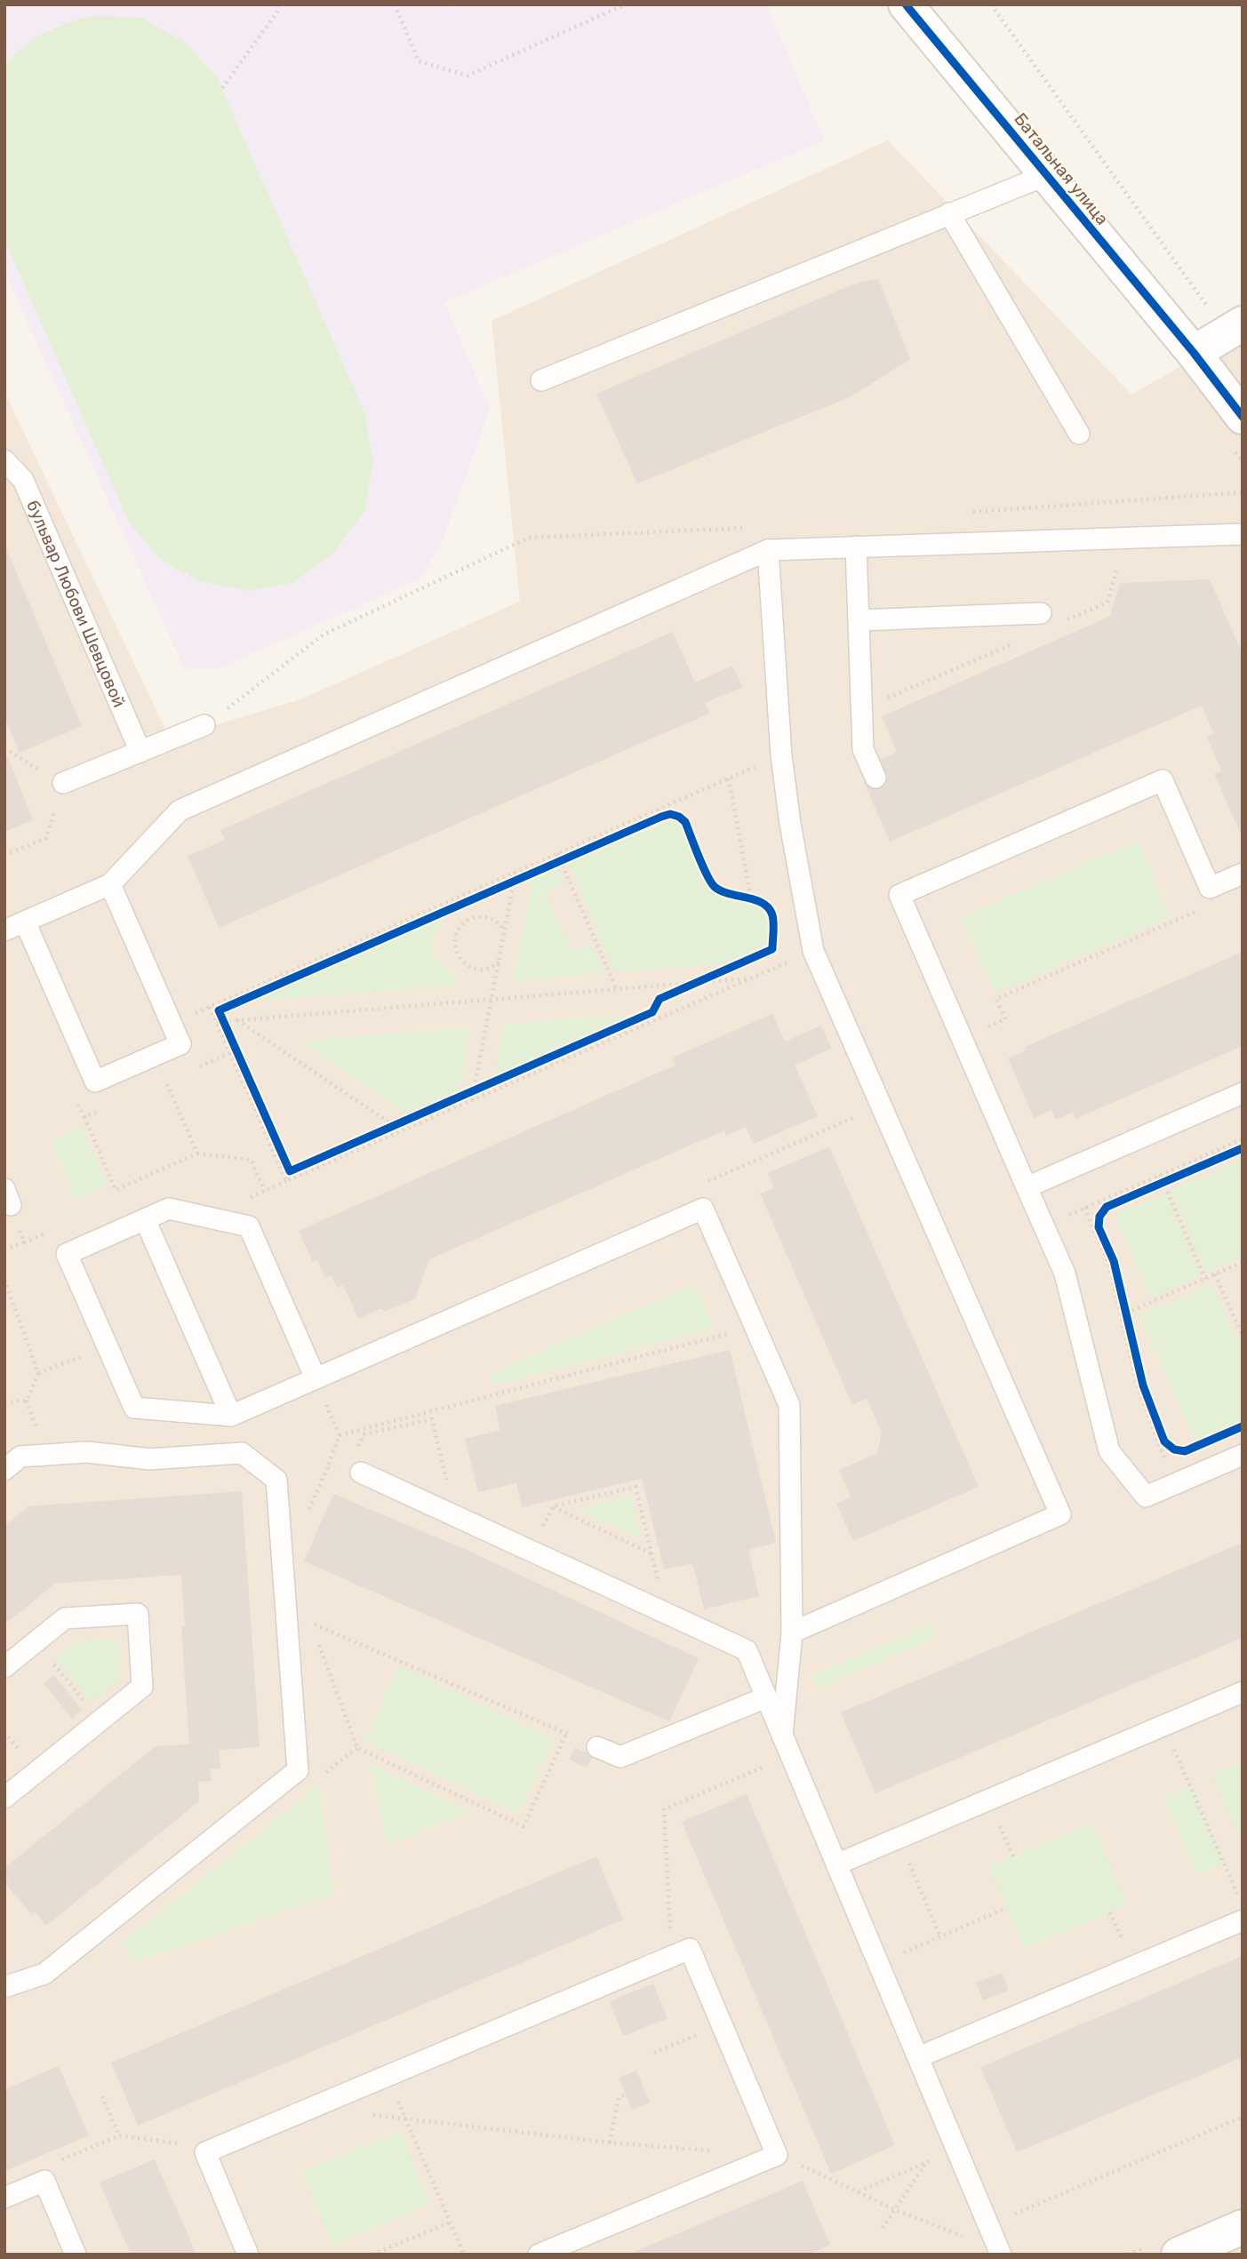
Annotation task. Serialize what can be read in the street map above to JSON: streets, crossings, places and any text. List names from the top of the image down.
{
  "streets": {
    "street": ["Батальная улица"],
    "lane": ["бульвар Любови Шевцовой"]
  }
}
